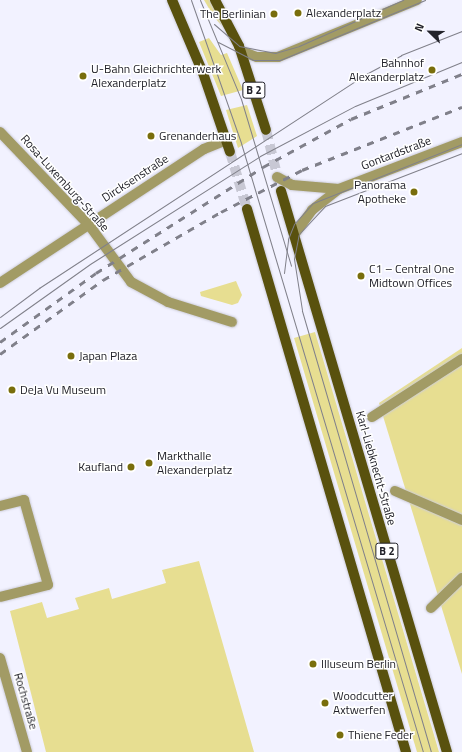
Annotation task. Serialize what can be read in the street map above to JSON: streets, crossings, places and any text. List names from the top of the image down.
{
  "streets": {
    "main road": ["B 2", "Karl-Liebknecht-Straße"],
    "street": [
      "Gontardstraße",
      "Dircksenstraße",
      "Rosa-Luxemburg-Straße",
      "Rochstraße"
    ]
  },
  "crossings": [
    ["Gontardstraße", "Karl-Liebknecht-Straße"],
    ["Dircksenstraße", "Rosa-Luxemburg-Straße"]
  ],
  "places": [
    "Alexanderplatz",
    "The Berlinian",
    "Bahnhof Alexanderplatz",
    "U-Bahn Gleichrichterwerk Alexanderplatz",
    "Grenanderhaus",
    "Panorama Apotheke",
    "C1 – Central One Midtown Offices",
    "Japan Plaza",
    "DeJa Vu Museum",
    "Markthalle Alexanderplatz",
    "Kaufland",
    "Illuseum Berlin",
    "Woodcutter Axtwerfen",
    "Thiene Feder"
  ],
  "north": "top left"
}
